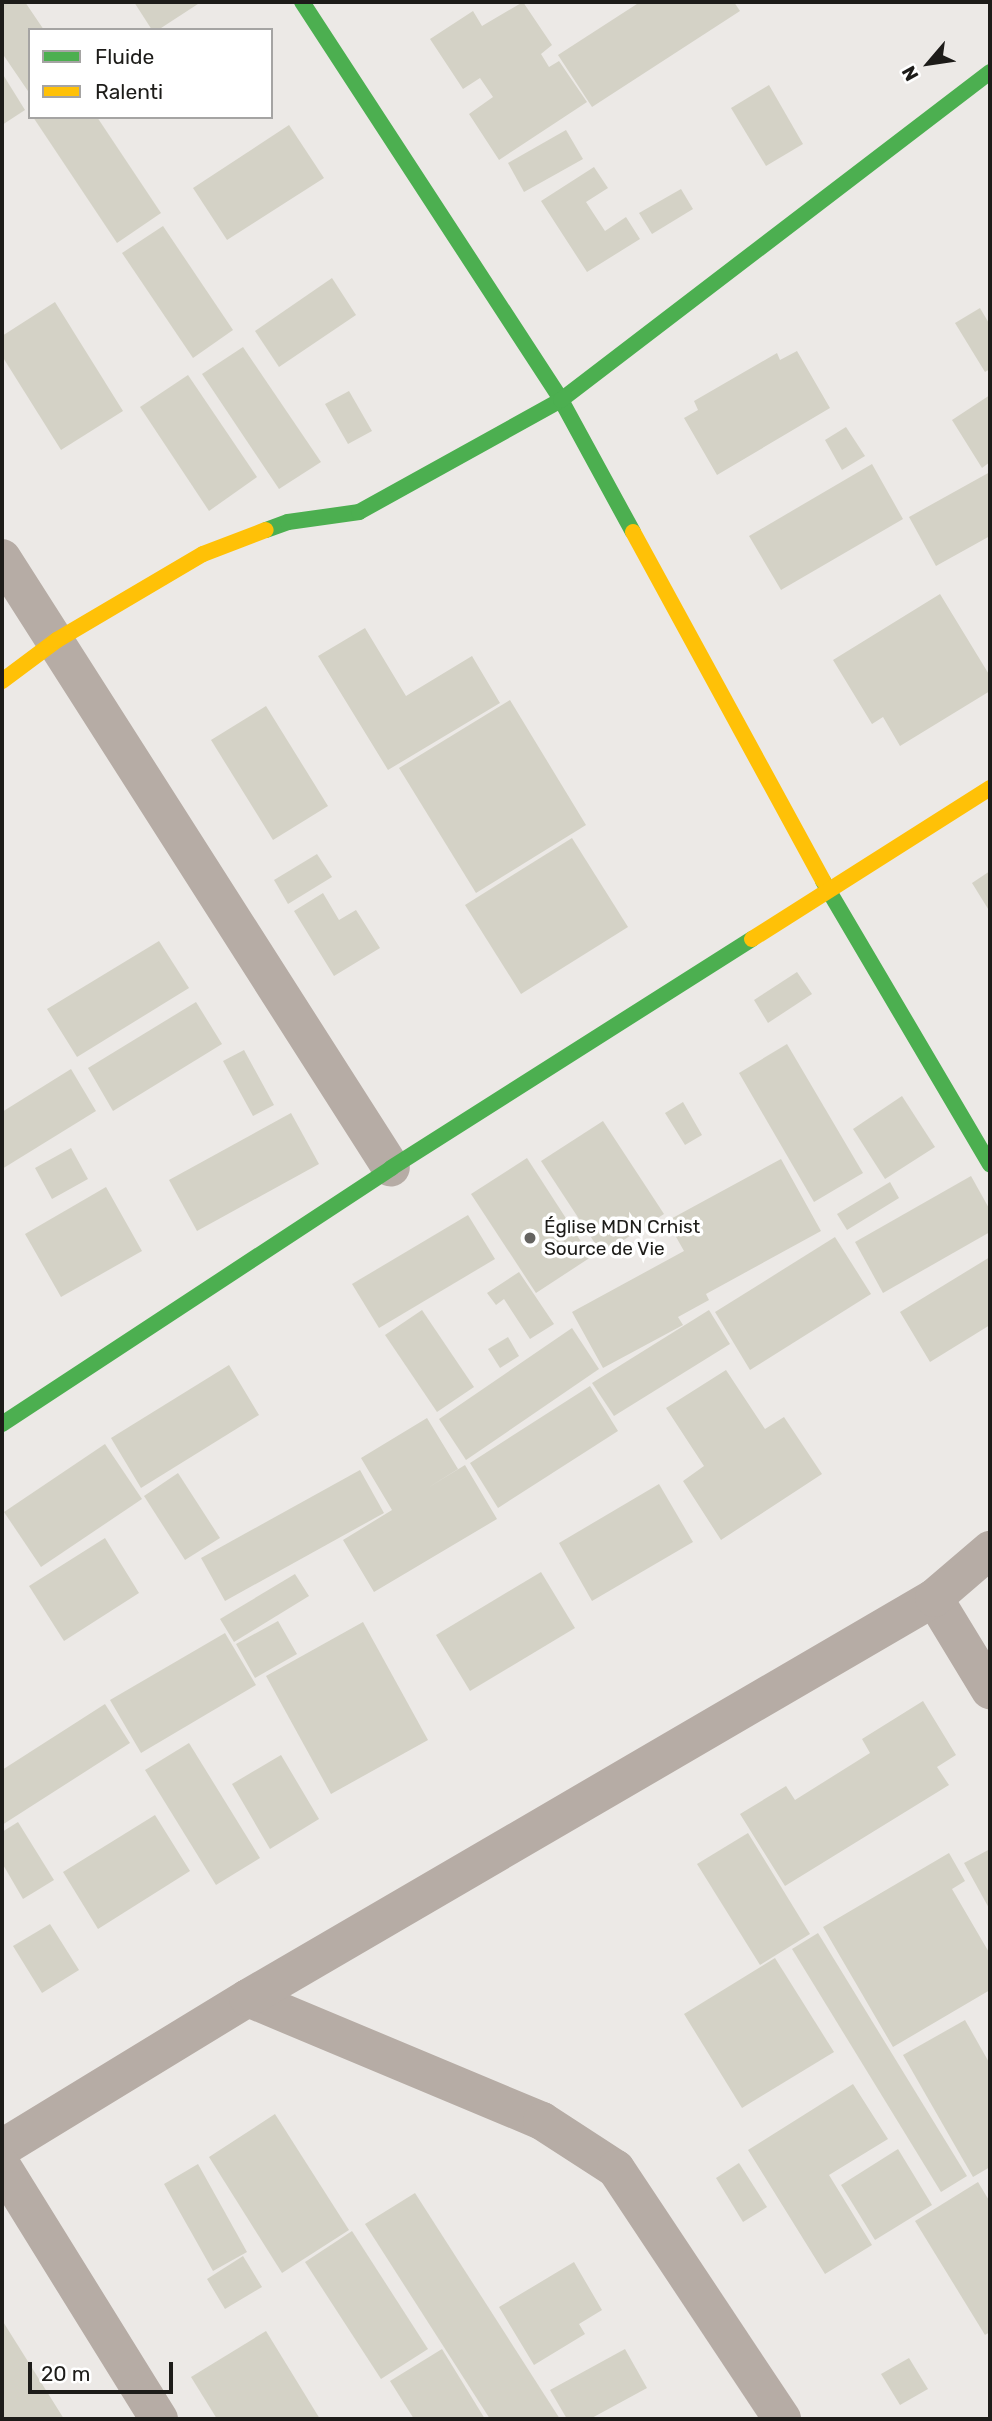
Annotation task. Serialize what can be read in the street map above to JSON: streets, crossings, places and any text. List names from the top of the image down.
{
  "places": ["Église MDN Crhist Source de Vie"],
  "legend": ["Fluide", "Ralenti"],
  "scale_bar": "20 m",
  "north": "bottom left"
}
